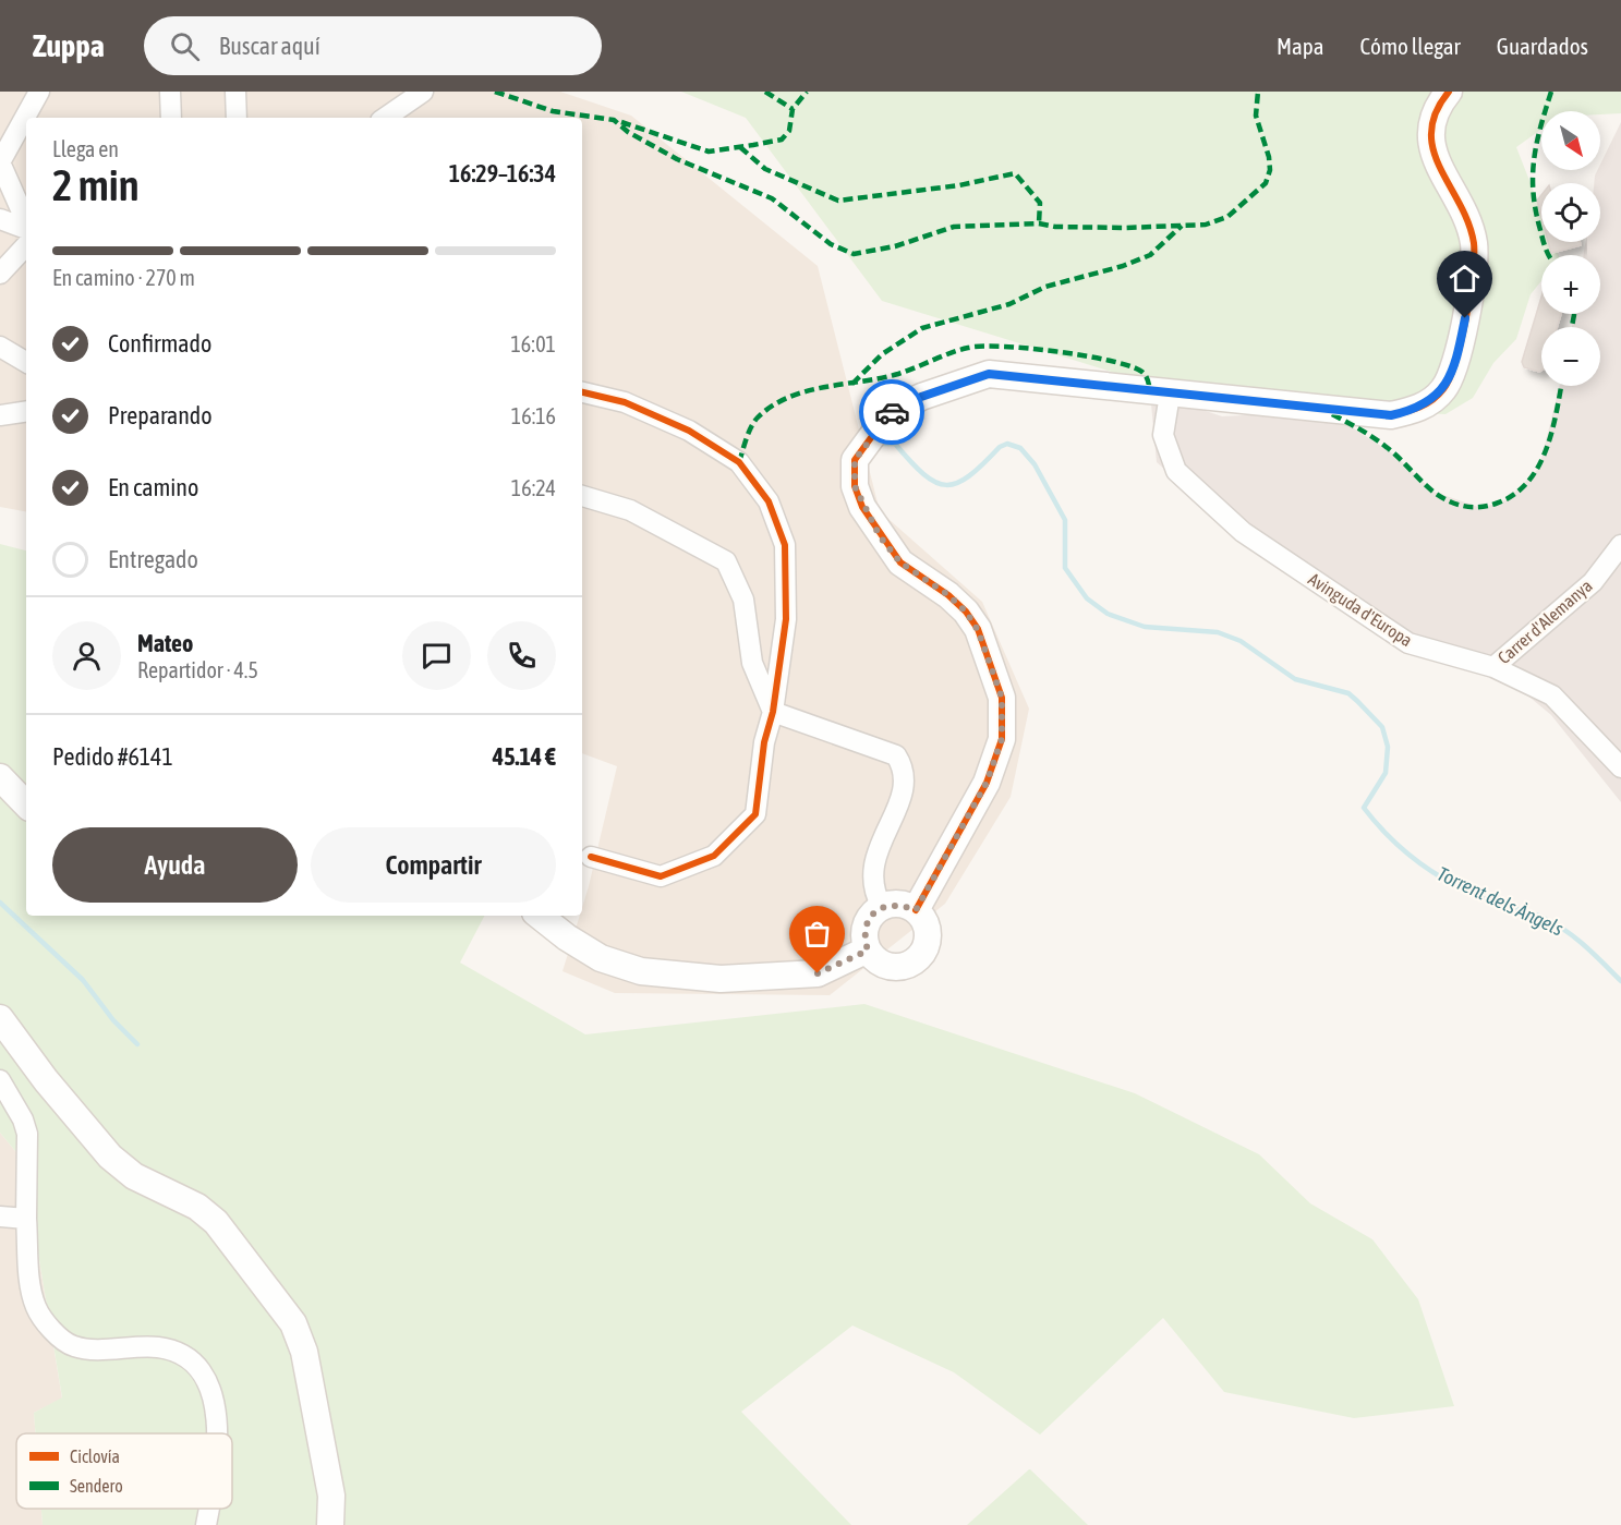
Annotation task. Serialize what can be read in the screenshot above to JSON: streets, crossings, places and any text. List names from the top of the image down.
{
  "streets": {
    "street": ["Avinguda d'Europa", "Carrer d'Alemanya"]
  },
  "crossings": [
    ["Avinguda d'Europa", "Carrer d'Alemanya"]
  ],
  "water": ["Torrent dels Àngels"],
  "legend": ["Ciclovía", "Sendero"],
  "north": "bottom right",
  "page": {
    "header": "Zuppa",
    "search": "Buscar aquí",
    "nav": ["Mapa", "Cómo llegar", "Guardados"],
    "map_buttons": ["+", "−"],
    "heading": ["2 min", "Llega en", "16:29–16:34"],
    "panel": [
      "Mateo",
      "Repartidor · 4.5",
      "Pedido #6141",
      "45.14 €"
    ],
    "bar": "En camino · 270 m",
    "list": [
      ["Confirmado", "16:01"],
      ["Preparando", "16:16"],
      ["En camino", "16:24"],
      "Entregado"
    ],
    "buttons": ["Ayuda", "Compartir"]
  }
}
